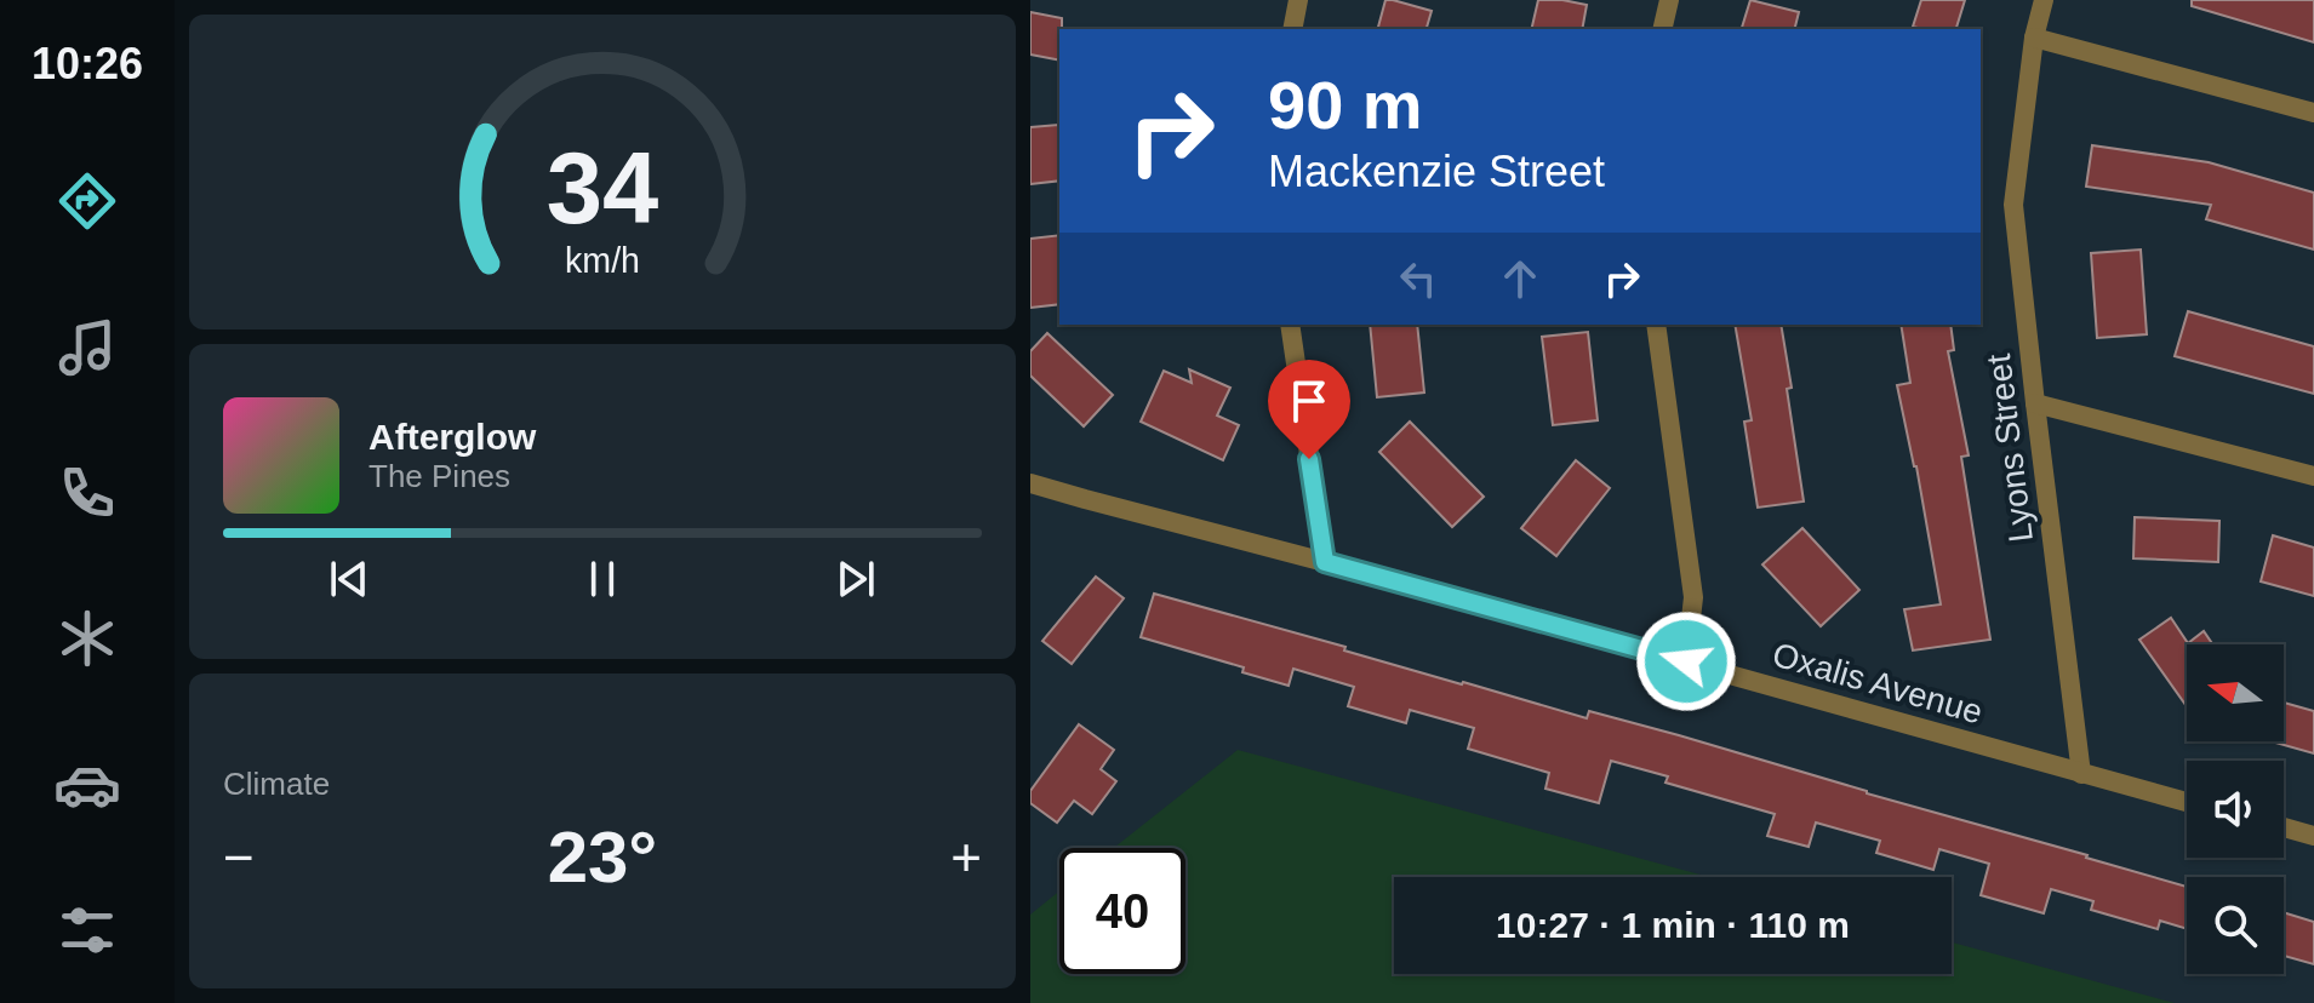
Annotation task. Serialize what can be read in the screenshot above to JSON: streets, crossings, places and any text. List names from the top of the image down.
{
  "streets": {
    "street": ["Lyons Street", "Oxalis Avenue"]
  },
  "crossings": [
    ["Lyons Street", "Oxalis Avenue"]
  ],
  "north": "left",
  "page": {
    "tabs": "10:26",
    "turn": ["90 m", "Mackenzie Street"],
    "song": ["Afterglow", "The Pines"],
    "tile": "Climate",
    "heat": ["−", "23°", "+"],
    "limit": "40",
    "trip": "10:27 · 1 min · 110 m",
    "gauge": ["34", "km/h"]
  }
}
